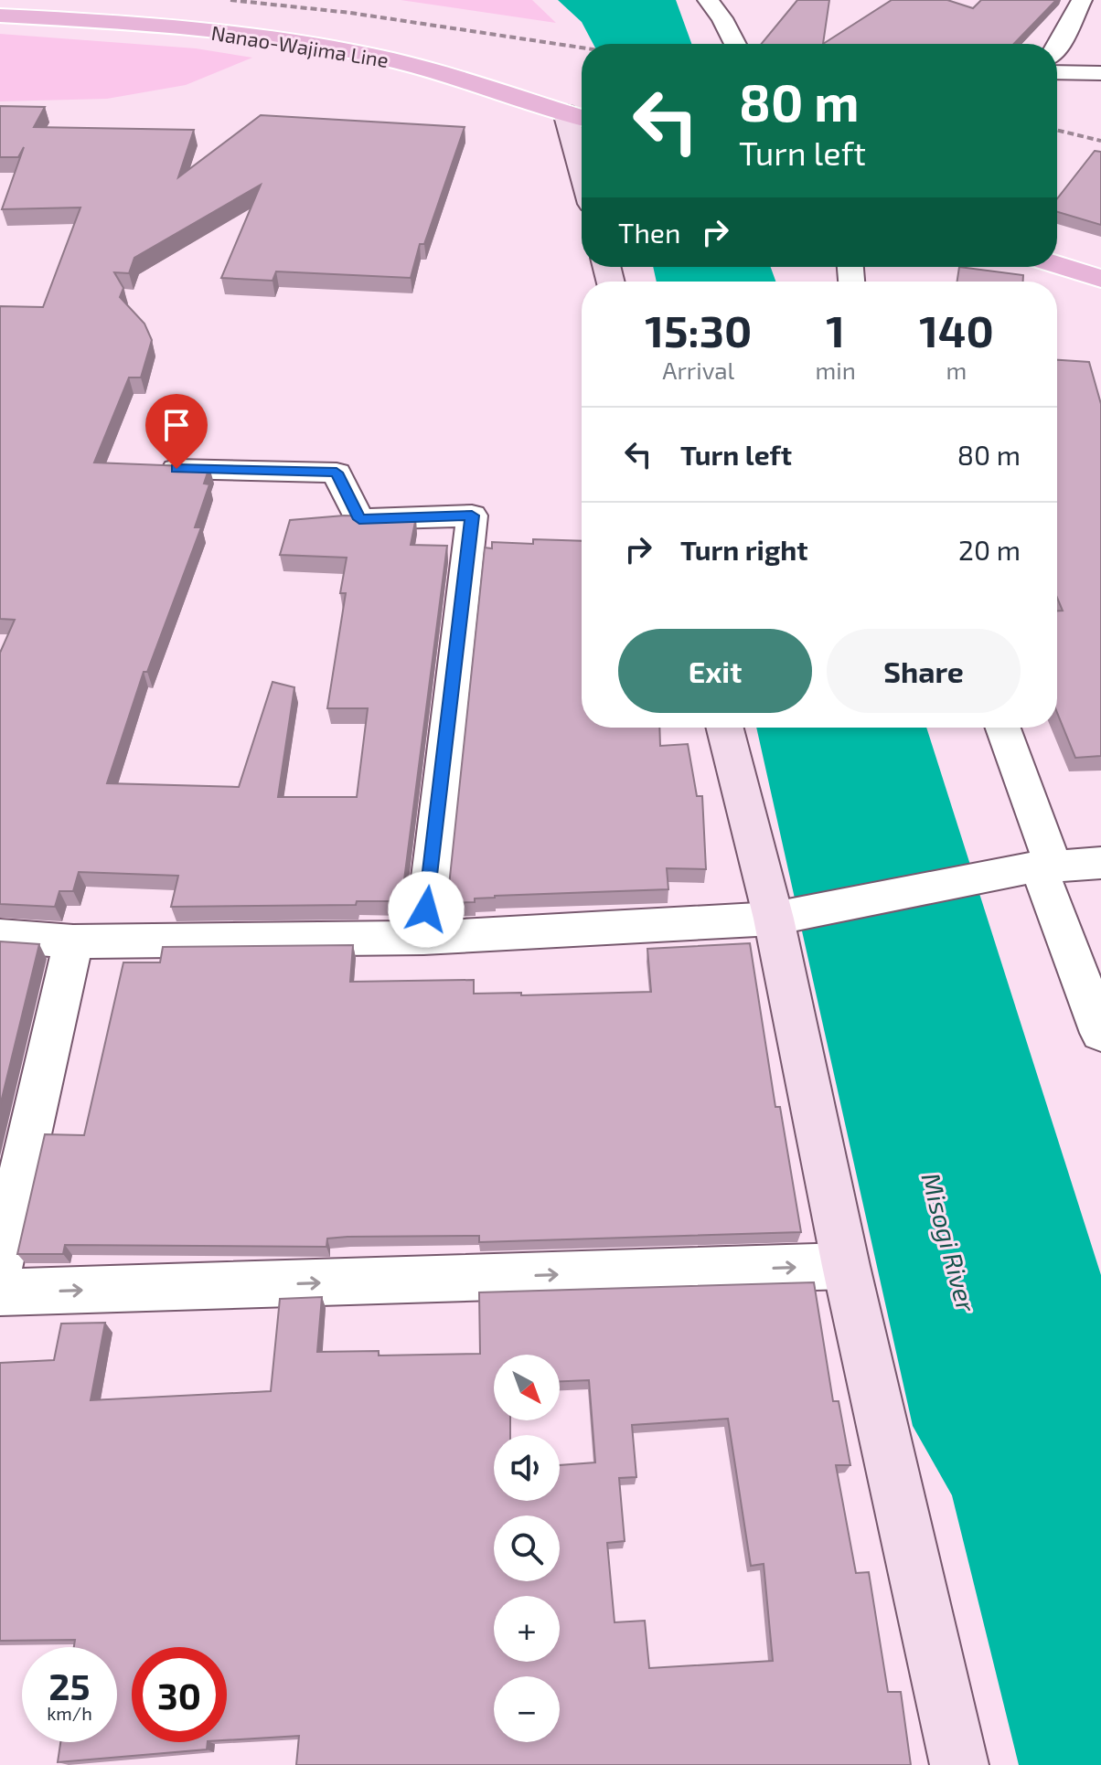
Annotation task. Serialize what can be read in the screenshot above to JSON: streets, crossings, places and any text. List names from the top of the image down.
{
  "streets": {
    "main road": ["Nanao-Wajima Line"]
  },
  "water": ["Misogi River"],
  "north": "bottom right",
  "page": {
    "turn": ["80 m", "Turn left"],
    "then": "Then",
    "eta": [
      "15:30",
      "Arrival",
      "1",
      "min",
      "140",
      "m"
    ],
    "list": [
      {
        "name": "Turn left",
        "value": "80 m"
      },
      {
        "name": "Turn right",
        "value": "20 m"
      }
    ],
    "buttons": ["Exit", "Share"],
    "map_buttons": ["+", "−"],
    "speed": "25 km/h",
    "limit": "30"
  }
}
